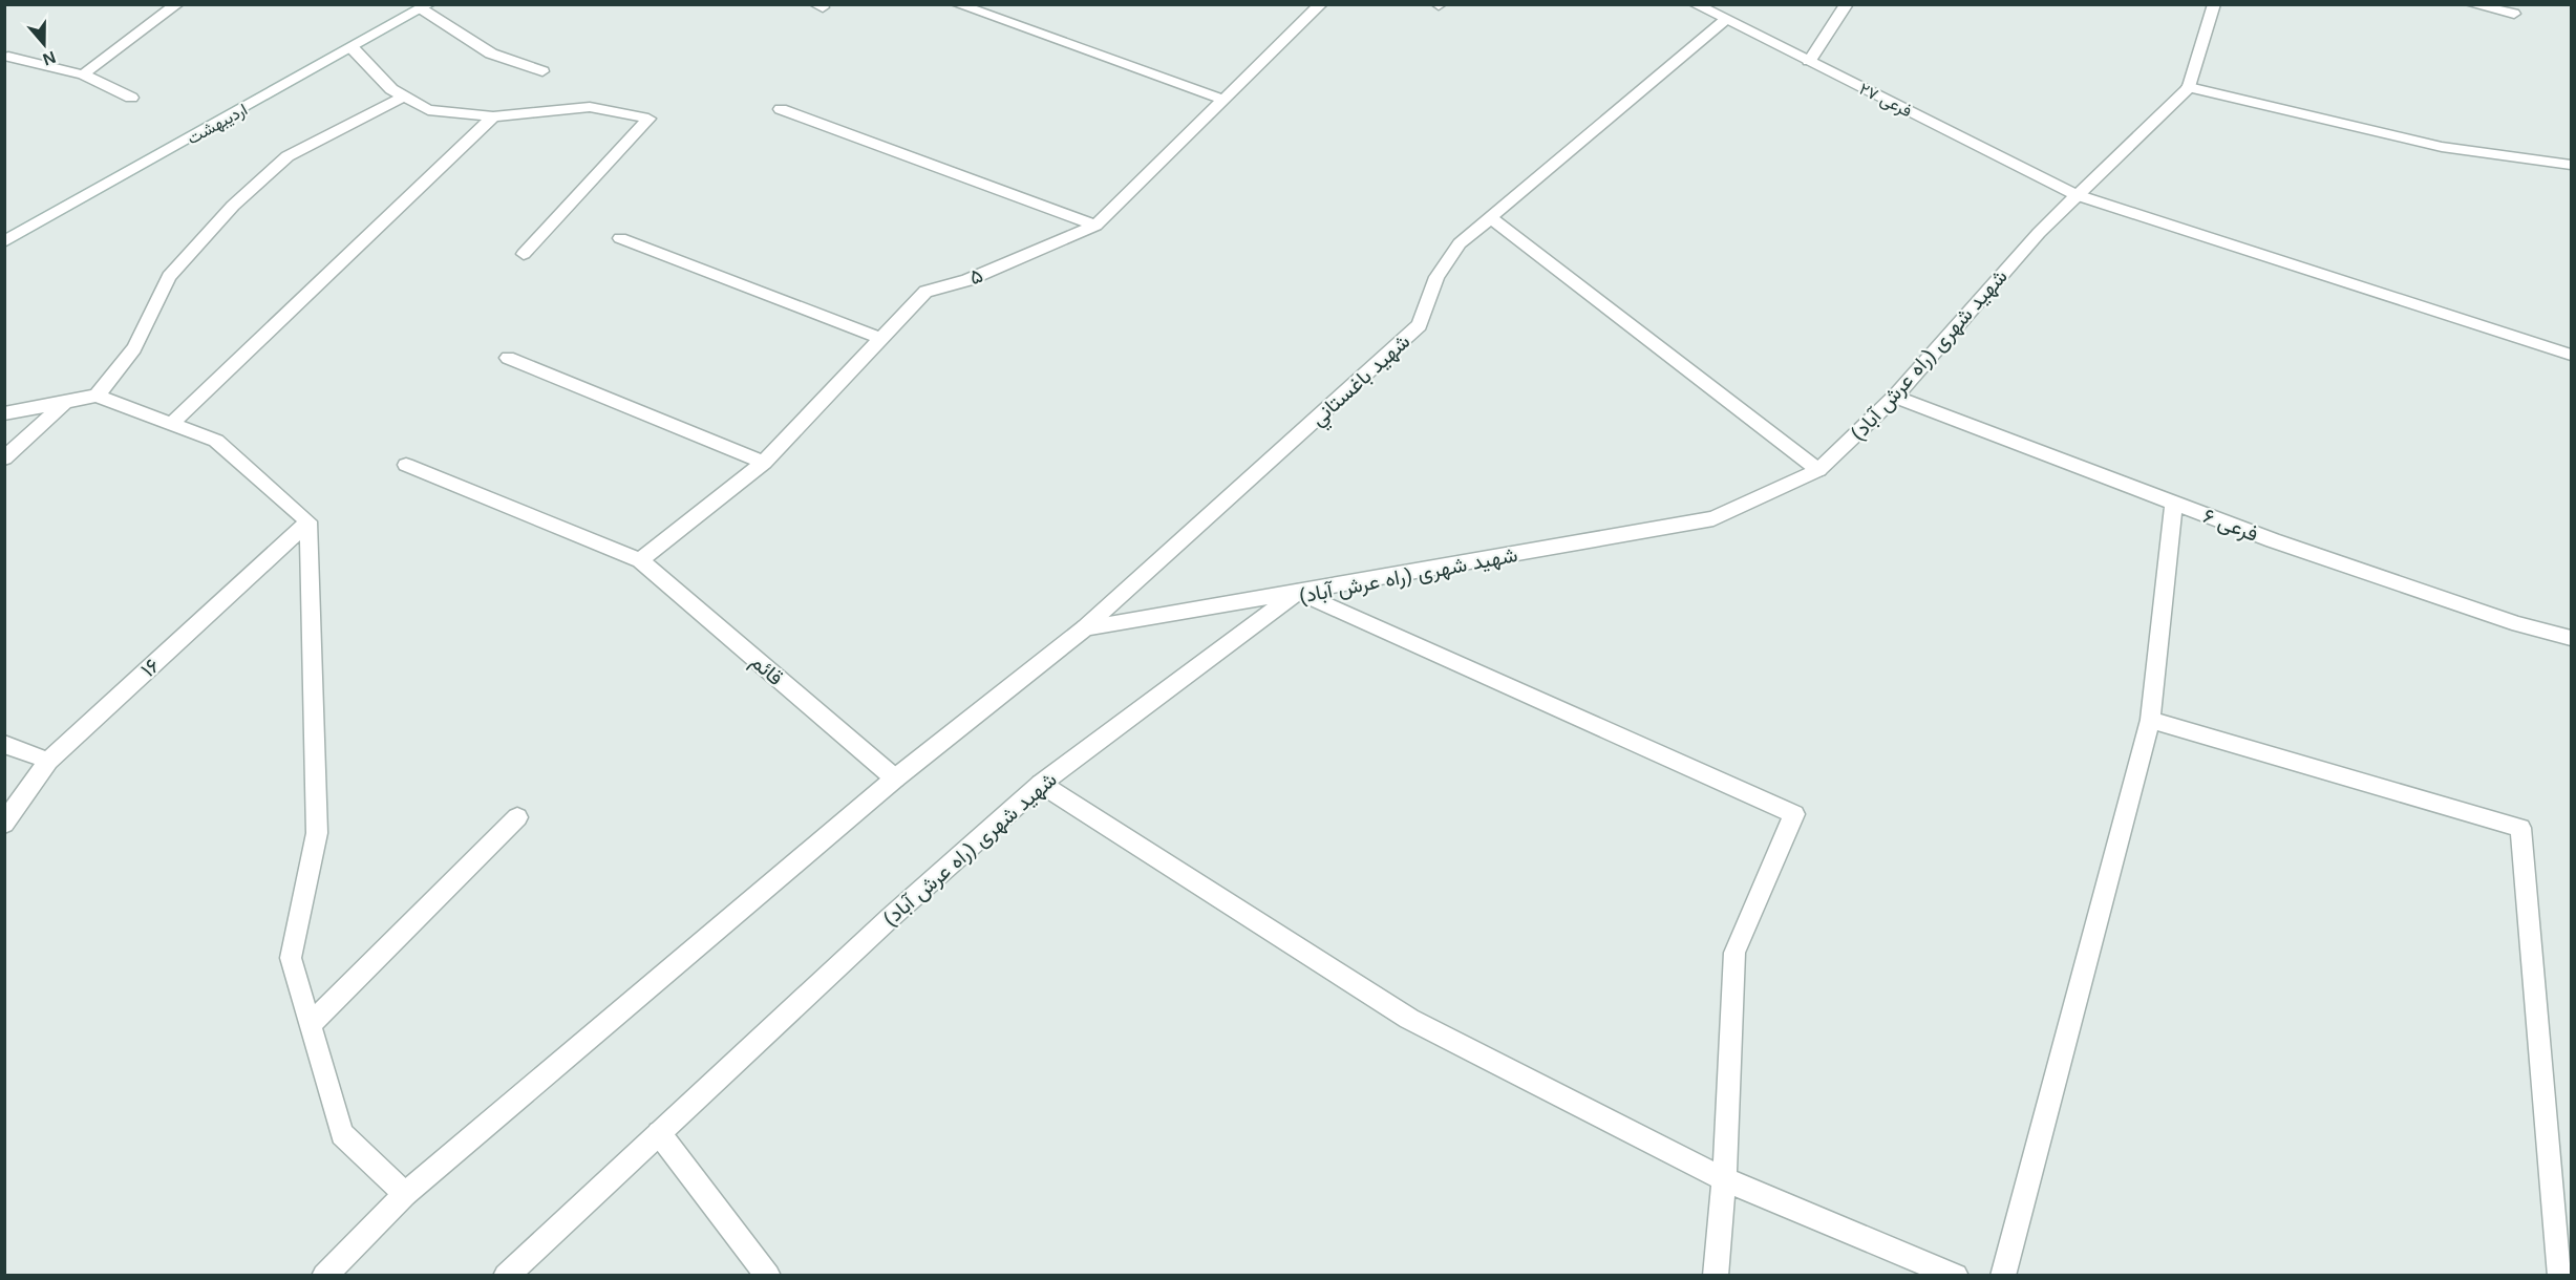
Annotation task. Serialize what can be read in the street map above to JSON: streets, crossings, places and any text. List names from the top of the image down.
{
  "streets": {
    "street": [
      "فرعی ۲۷",
      "اردیبهشت",
      "۵",
      "شهید شهری (راه عرش آباد)",
      "شهيد باغستاني",
      "فرعی ۶",
      "۱۶",
      "قائم"
    ]
  },
  "crossings": [
    ["فرعی ۲۷", "شهید شهری (راه عرش آباد)"],
    ["فرعی ۲۷", "شهيد باغستاني"],
    ["۵", "قائم"],
    ["شهید شهری (راه عرش آباد)", "فرعی ۶"],
    ["شهيد باغستاني", "قائم"]
  ],
  "north": "bottom"
}
